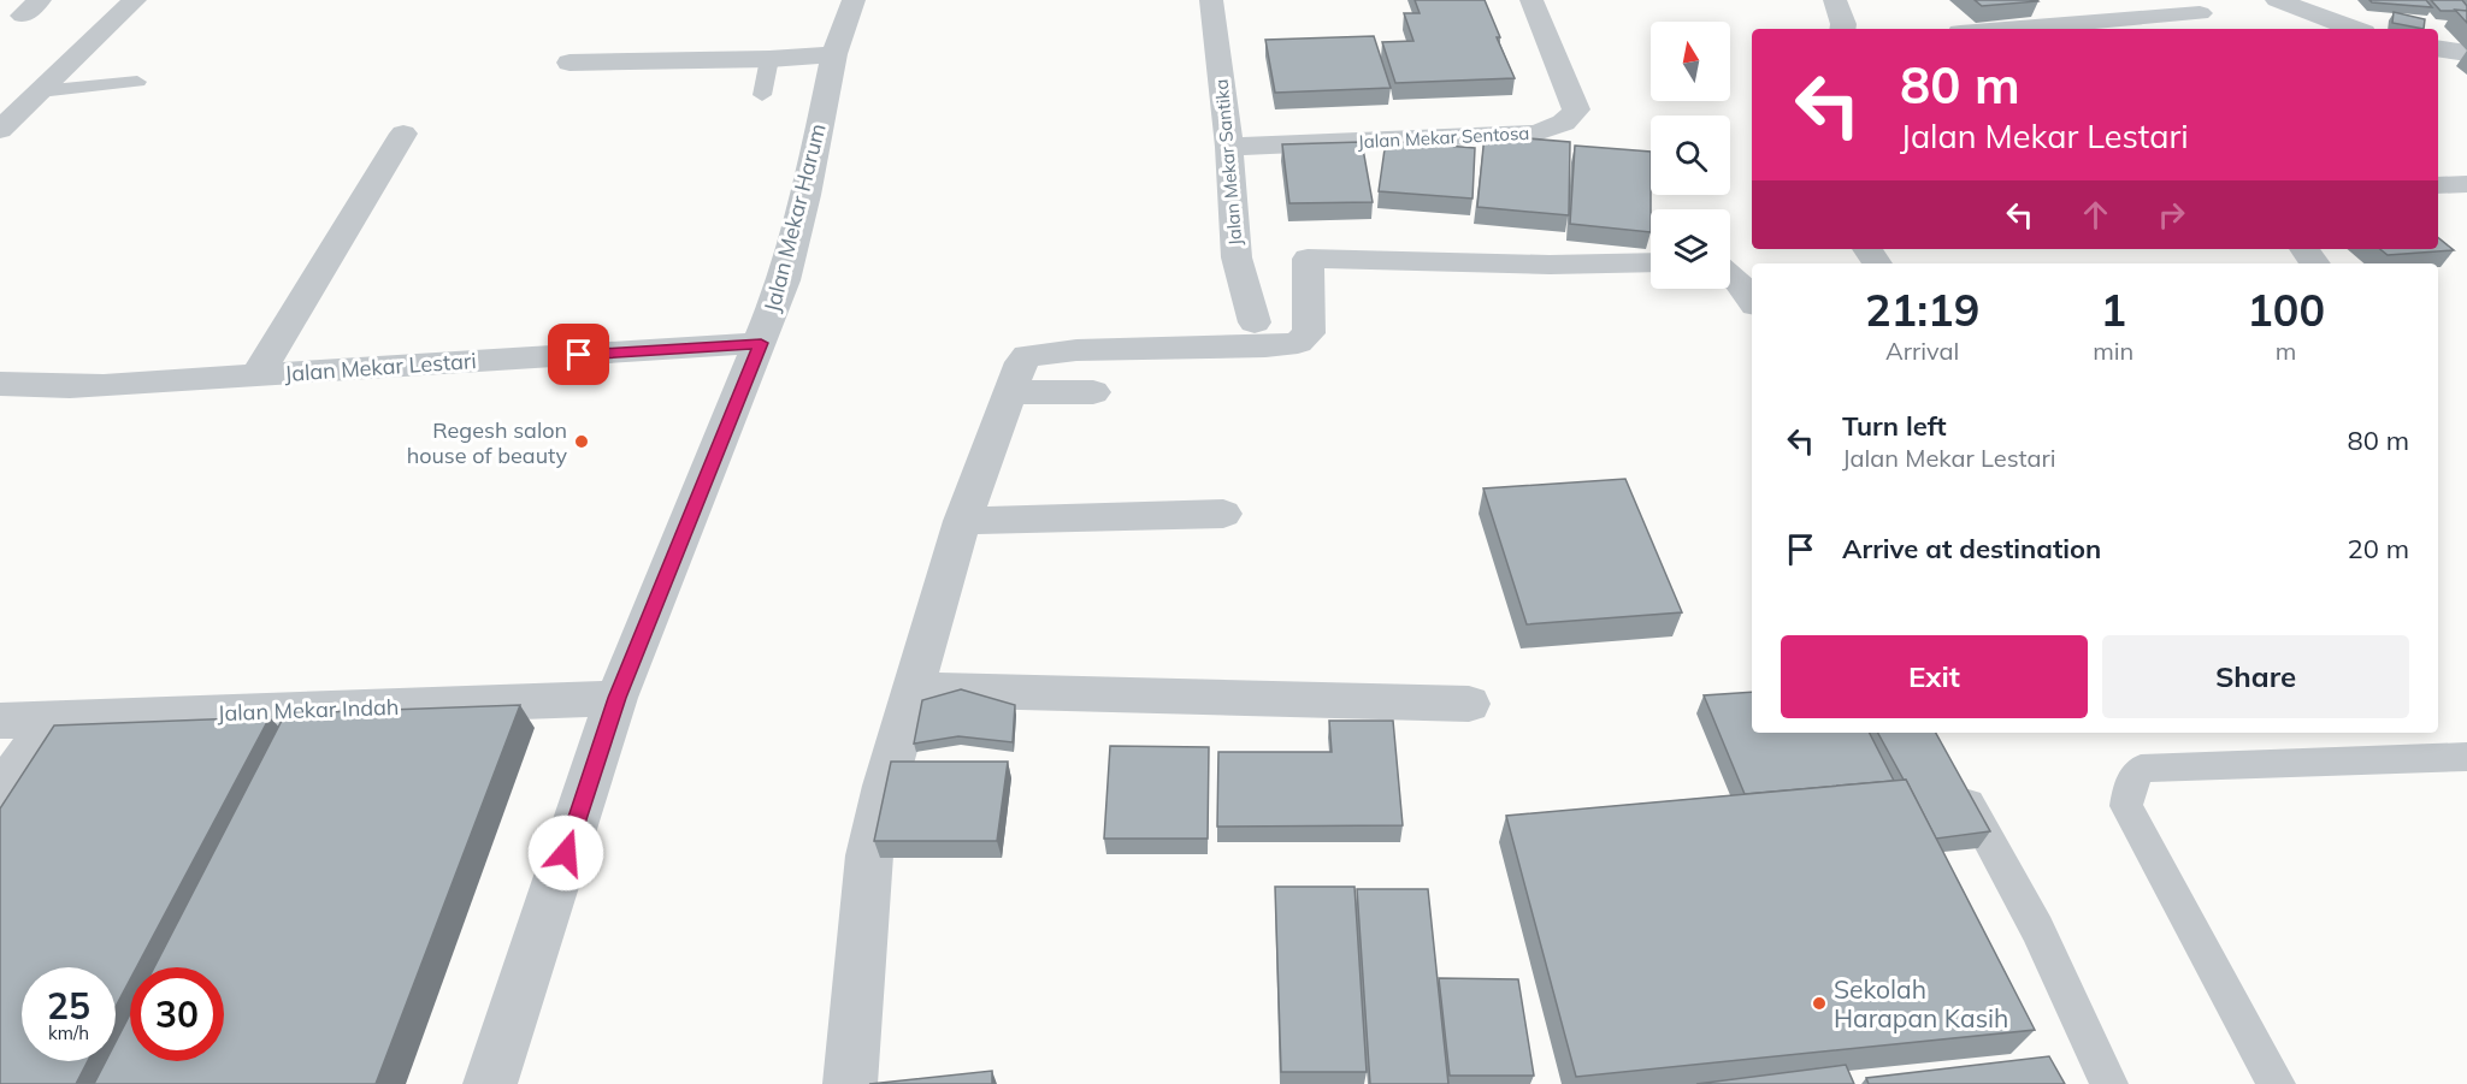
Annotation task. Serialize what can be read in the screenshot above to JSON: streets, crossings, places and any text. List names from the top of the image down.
{
  "streets": {
    "street": [
      "Jalan Mekar Sentosa",
      "Jalan Mekar Santika",
      "Jalan Mekar Harum",
      "Jalan Mekar Lestari",
      "Jalan Mekar Indah"
    ]
  },
  "crossings": [
    ["Jalan Mekar Sentosa", "Jalan Mekar Santika"],
    ["Jalan Mekar Harum", "Jalan Mekar Lestari"],
    ["Jalan Mekar Harum", "Jalan Mekar Indah"]
  ],
  "places": ["Regesh salon house of beauty", "Sekolah Harapan Kasih"],
  "north": "top",
  "page": {
    "turn": ["80 m", "Jalan Mekar Lestari"],
    "eta": [
      "21:19",
      "Arrival",
      "1",
      "min",
      "100",
      "m"
    ],
    "list": [
      {
        "name": "Turn left",
        "note": "Jalan Mekar Lestari",
        "value": "80 m"
      },
      {
        "name": "Arrive at destination",
        "value": "20 m"
      }
    ],
    "buttons": ["Exit", "Share"],
    "speed": "25 km/h",
    "limit": "30"
  }
}
